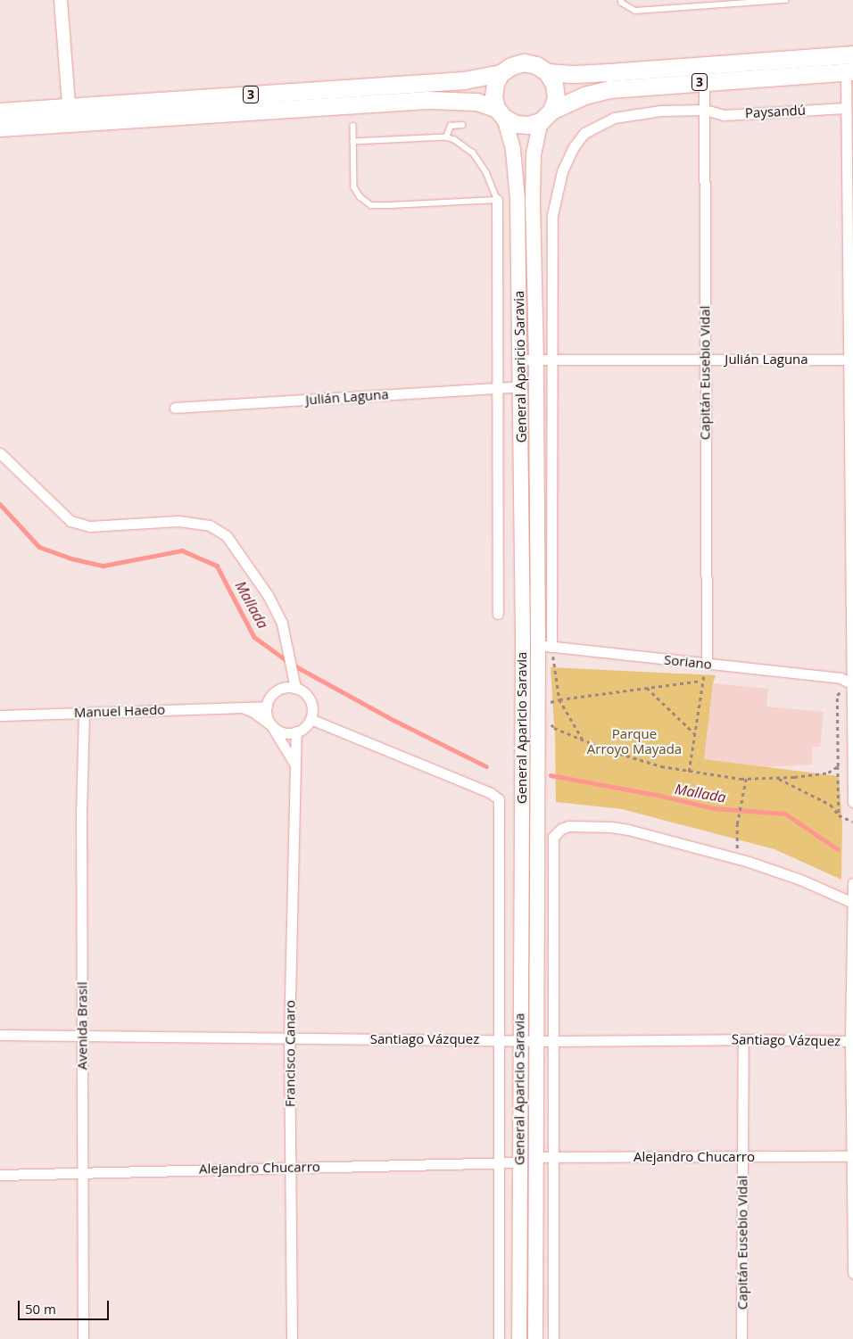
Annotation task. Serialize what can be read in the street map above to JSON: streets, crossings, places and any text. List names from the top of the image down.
{
  "streets": {
    "highway": ["3"],
    "main road": ["General Aparicio Saravia"],
    "street": [
      "Paysandú",
      "Julián Laguna",
      "Capitán Eusebio Vidal",
      "Soriano",
      "Manuel Haedo",
      "Avenida Brasil",
      "Santiago Vázquez",
      "Francisco Canaro",
      "Alejandro Chucarro"
    ]
  },
  "crossings": [
    ["3", "General Aparicio Saravia"],
    ["3", "Capitán Eusebio Vidal"],
    ["Paysandú", "General Aparicio Saravia"],
    ["Paysandú", "Capitán Eusebio Vidal"],
    ["Julián Laguna", "General Aparicio Saravia"],
    ["Julián Laguna", "Capitán Eusebio Vidal"],
    ["General Aparicio Saravia", "Capitán Eusebio Vidal"],
    ["General Aparicio Saravia", "Soriano"],
    ["General Aparicio Saravia", "Manuel Haedo"],
    ["General Aparicio Saravia", "Santiago Vázquez"],
    ["General Aparicio Saravia", "Francisco Canaro"],
    ["General Aparicio Saravia", "Alejandro Chucarro"],
    ["Capitán Eusebio Vidal", "Soriano"],
    ["Capitán Eusebio Vidal", "Santiago Vázquez"],
    ["Capitán Eusebio Vidal", "Alejandro Chucarro"],
    ["Manuel Haedo", "Avenida Brasil"],
    ["Manuel Haedo", "Francisco Canaro"],
    ["Avenida Brasil", "Santiago Vázquez"],
    ["Avenida Brasil", "Alejandro Chucarro"],
    ["Santiago Vázquez", "Francisco Canaro"],
    ["Francisco Canaro", "Alejandro Chucarro"]
  ],
  "water": ["Mallada"],
  "parks": ["Parque Arroyo Mayada"],
  "scale_bar": "50 m"
}
